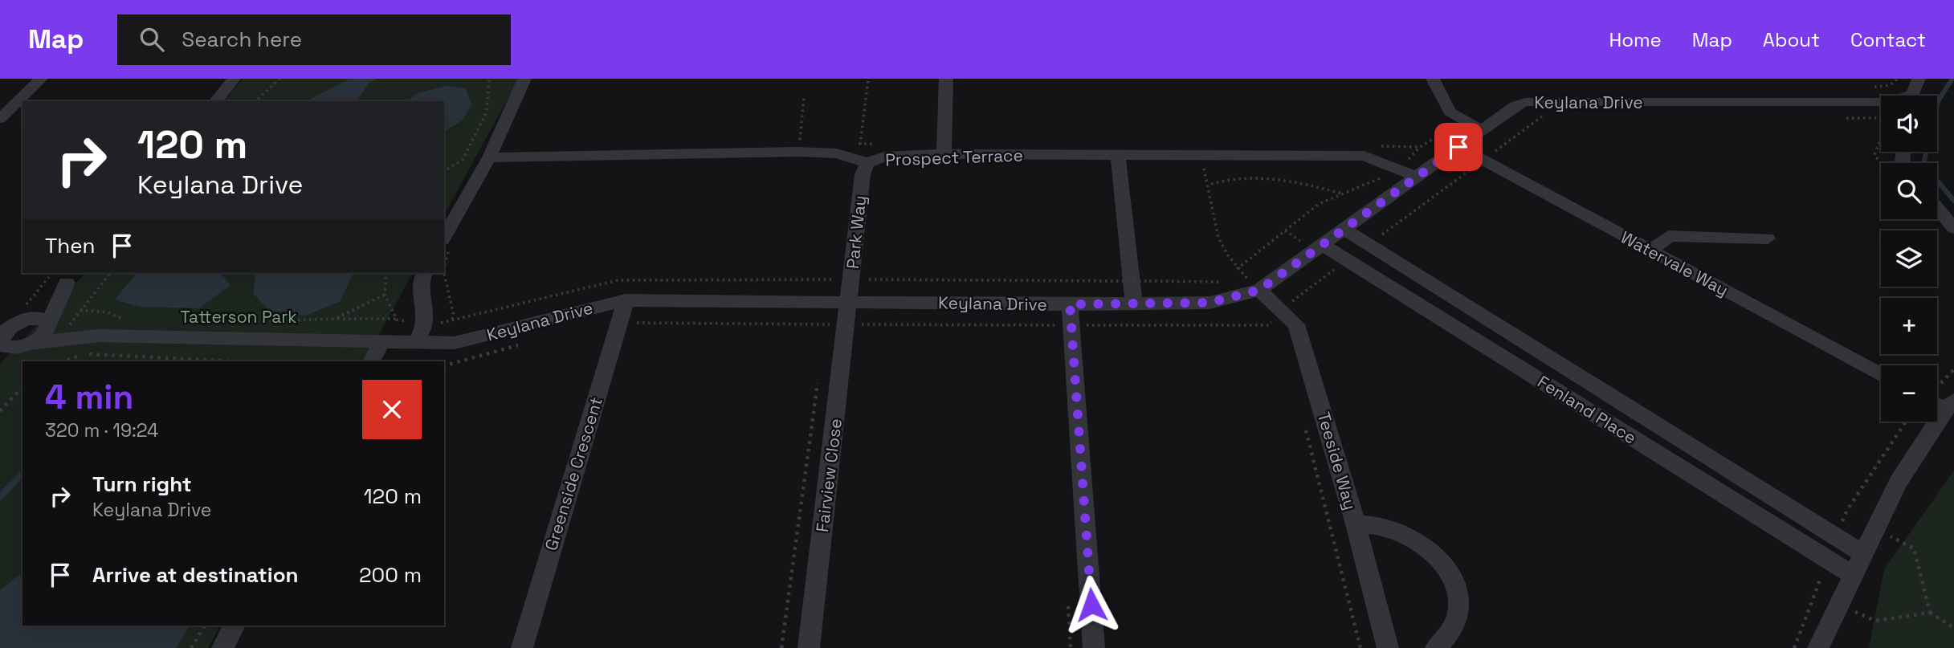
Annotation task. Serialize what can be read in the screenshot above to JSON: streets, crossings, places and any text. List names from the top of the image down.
{
  "streets": {
    "street": [
      "Keylana Drive",
      "Prospect Terrace",
      "Park Way",
      "Watervale Way",
      "Fenland Place",
      "Teeside Way",
      "Greenside Crescent",
      "Fairview Close"
    ]
  },
  "crossings": [
    ["Keylana Drive", "Prospect Terrace"],
    ["Keylana Drive", "Park Way"],
    ["Keylana Drive", "Watervale Way"],
    ["Keylana Drive", "Fenland Place"],
    ["Keylana Drive", "Teeside Way"],
    ["Keylana Drive", "Greenside Crescent"],
    ["Keylana Drive", "Fairview Close"],
    ["Prospect Terrace", "Park Way"],
    ["Park Way", "Fairview Close"]
  ],
  "parks": ["Tatterson Park"],
  "page": {
    "header": "Map",
    "search": "Search here",
    "nav": [
      "Home",
      "Map",
      "About",
      "Contact"
    ],
    "map_buttons": ["+", "−"],
    "turn": ["120 m", "Keylana Drive"],
    "then": "Then",
    "heading": ["4 min", "320 m · 19:24"],
    "list": [
      {
        "name": "Turn right",
        "note": "Keylana Drive",
        "value": "120 m"
      },
      {
        "name": "Arrive at destination",
        "value": "200 m"
      }
    ]
  }
}
